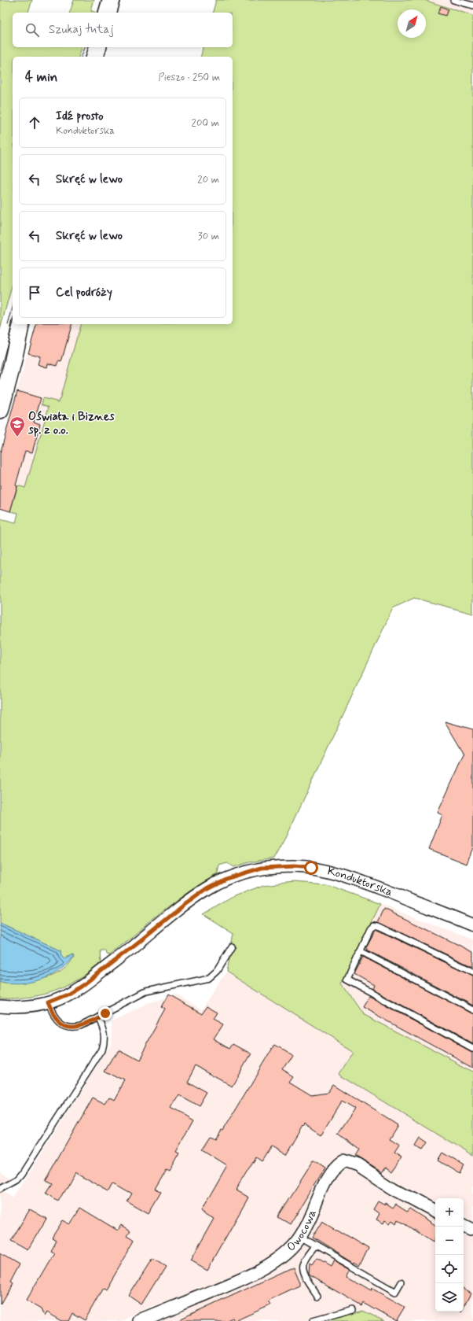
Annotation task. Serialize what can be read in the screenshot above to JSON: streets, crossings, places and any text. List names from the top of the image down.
{
  "streets": {
    "street": ["Konduktorska", "Owocowa"]
  },
  "places": {
    "school or university": ["Oświata i Biznes sp. z o.o."]
  },
  "north": "top right",
  "page": {
    "search": "Szukaj tutaj",
    "heading": ["4 min", "Pieszo · 250 m"],
    "list": [
      ["Idź prosto", "Konduktorska", "200 m"],
      ["Skręć w lewo", "20 m"],
      ["Skręć w lewo", "30 m"],
      "Cel podróży"
    ],
    "map_buttons": ["+", "−"]
  }
}
